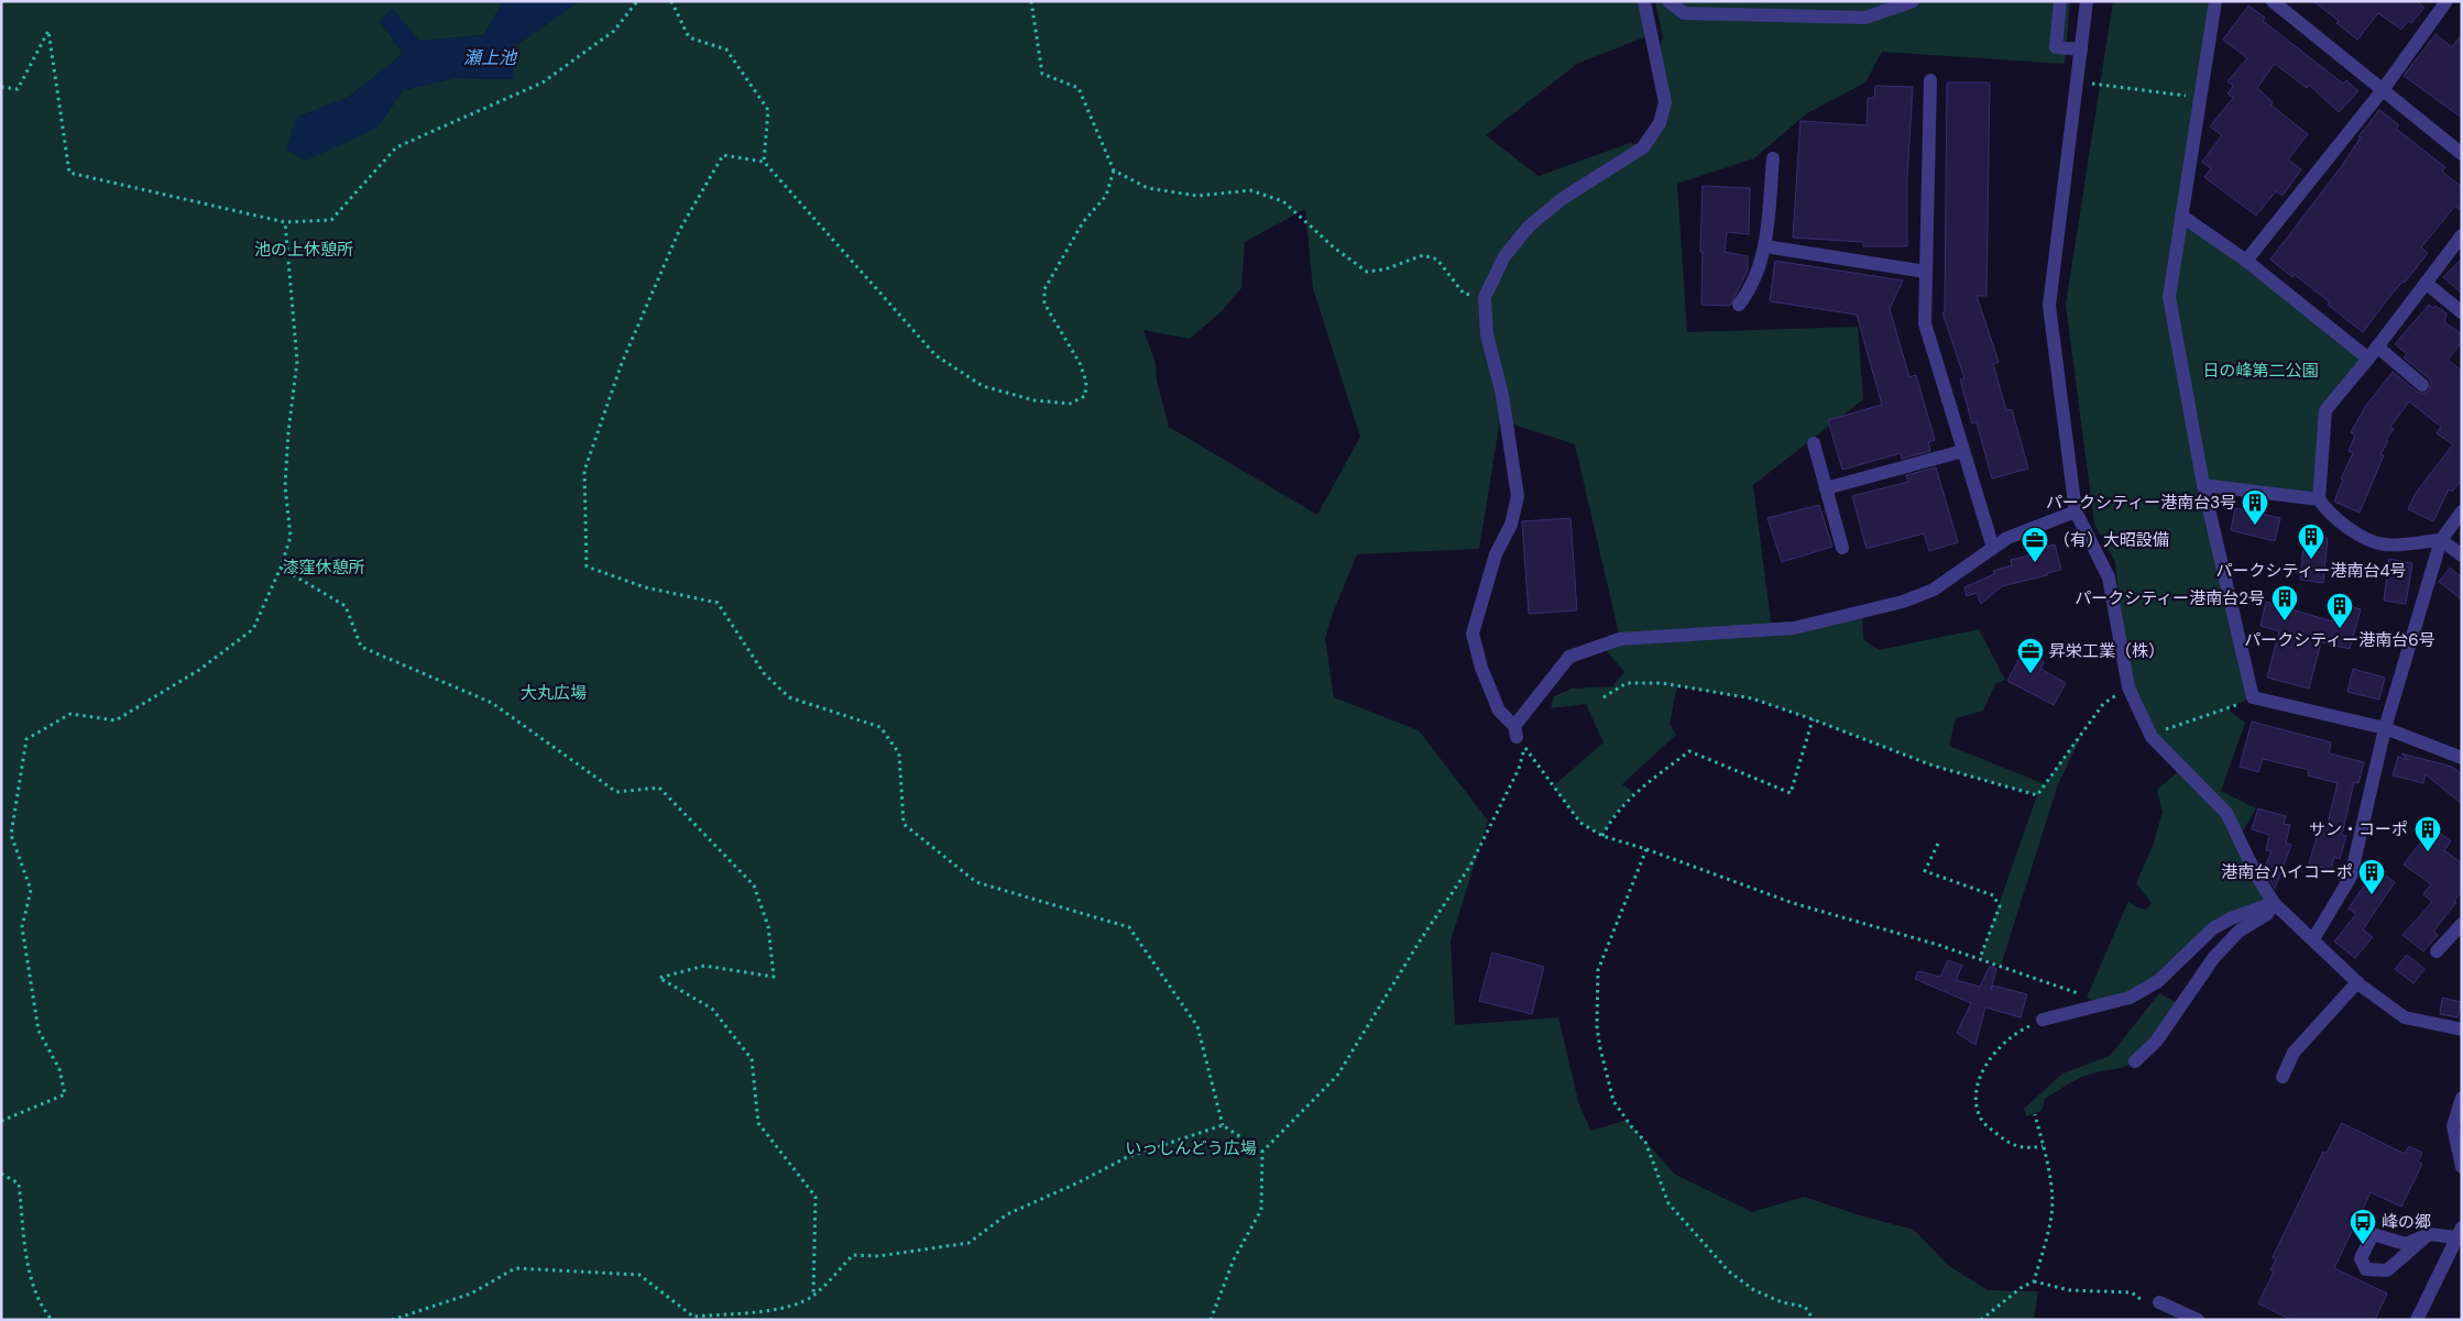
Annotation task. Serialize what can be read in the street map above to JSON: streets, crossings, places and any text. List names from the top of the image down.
{
  "water": ["瀬上池"],
  "parks": [
    "池の上休憩所",
    "日の峰第二公園",
    "漆窪休憩所",
    "大丸広場",
    "いっしんどう広場"
  ],
  "places": {
    "building": [
      "パークシティー港南台3号",
      "パークシティー港南台4号",
      "パークシティー港南台2号",
      "パークシティー港南台6号",
      "サン・コーポ",
      "港南台ハイコーポ"
    ],
    "office": ["（有）大昭設備", "昇栄工業（株）"],
    "bus stop": ["峰の郷"]
  }
}
